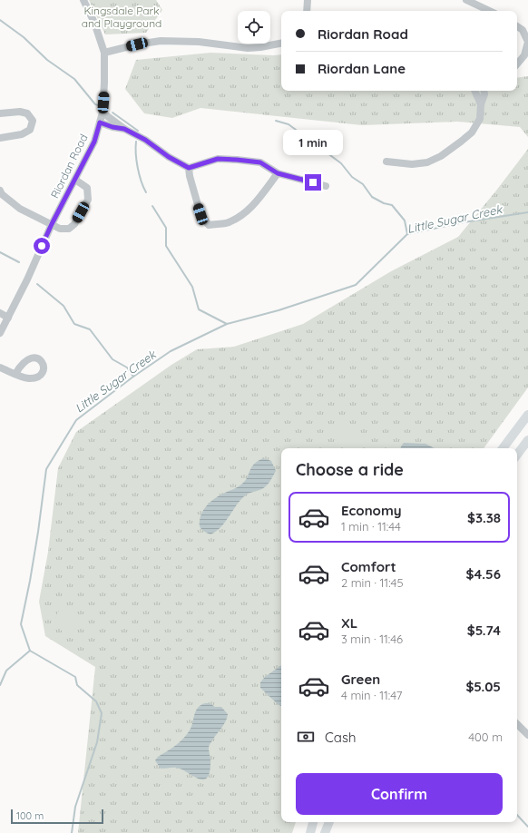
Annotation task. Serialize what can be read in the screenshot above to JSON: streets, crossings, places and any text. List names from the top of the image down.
{
  "streets": {
    "street": ["Riordan Road"]
  },
  "water": ["Little Sugar Creek"],
  "parks": ["Kingsdale Park and Playground"],
  "scale_bar": "100 m",
  "page": {
    "banner": ["Riordan Road", "Riordan Lane"],
    "bubble": "1 min",
    "heading": "Choose a ride",
    "list": [
      {
        "name": "Economy",
        "note": "1 min · 11:44",
        "value": "$3.38"
      },
      {
        "name": "Comfort",
        "note": "2 min · 11:45",
        "value": "$4.56"
      },
      {
        "name": "XL",
        "note": "3 min · 11:46",
        "value": "$5.74"
      },
      {
        "name": "Green",
        "note": "4 min · 11:47",
        "value": "$5.05"
      }
    ],
    "pay": ["Cash", "400 m"],
    "buttons": "Confirm",
    "scale": "100 m"
  }
}
